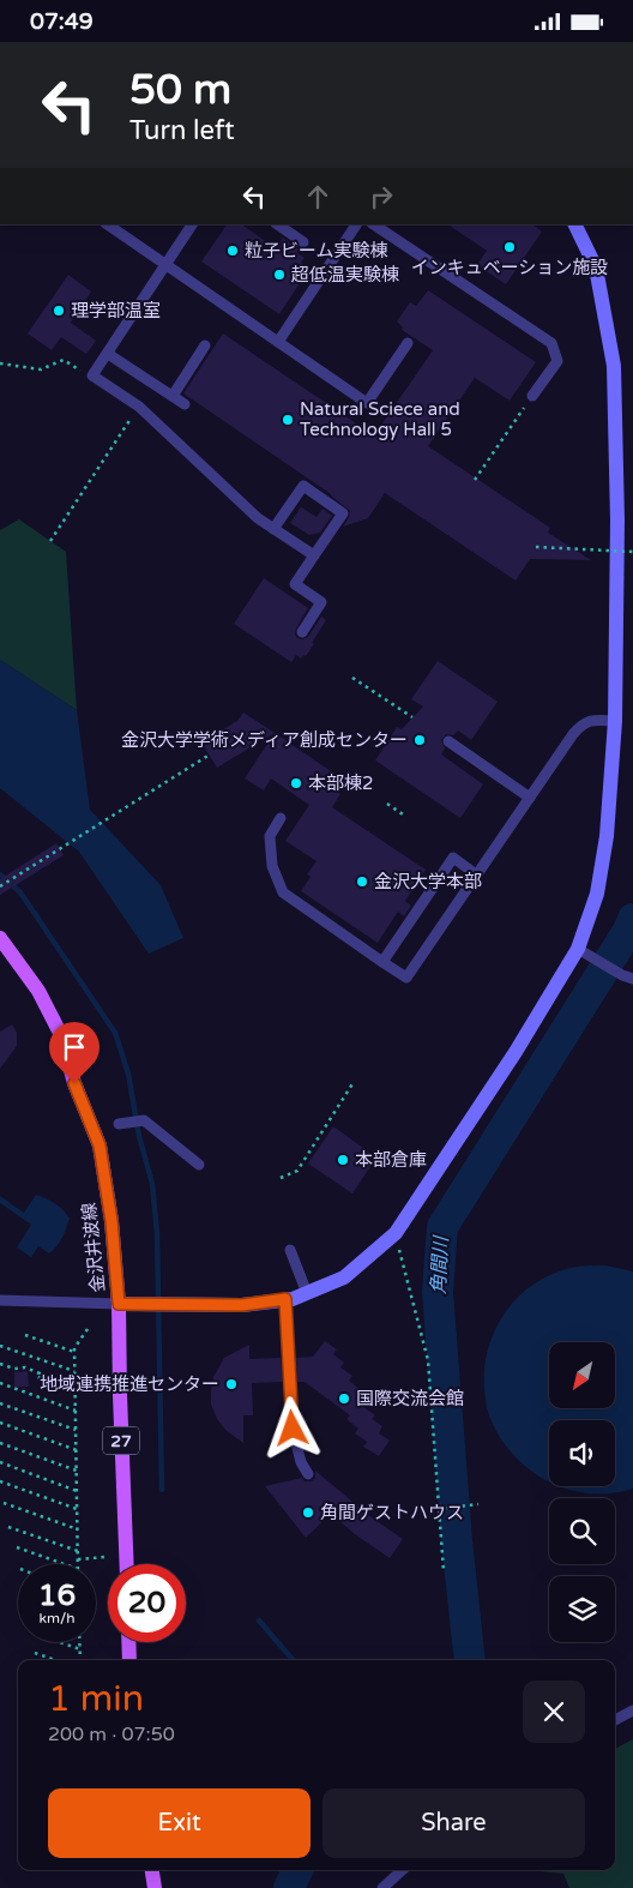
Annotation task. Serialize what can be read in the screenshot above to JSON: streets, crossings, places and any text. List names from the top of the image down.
{
  "streets": {
    "main road": ["金沢井波線", "27"]
  },
  "water": ["角間川"],
  "places": [
    "インキュベーション施設",
    "粒子ビーム実験棟",
    "超低温実験棟",
    "理学部温室",
    "Natural Sciece and Technology Hall 5",
    "金沢大学学術メディア創成センター",
    "本部棟2",
    "金沢大学本部",
    "本部倉庫",
    "地域連携推進センター",
    "国際交流会館",
    "角間ゲストハウス"
  ],
  "north": "bottom left",
  "page": {
    "status": "07:49",
    "turn": ["50 m", "Turn left"],
    "speed": "16 km/h",
    "limit": "20",
    "heading": ["1 min", "200 m · 07:50"],
    "buttons": ["Exit", "Share"]
  }
}
